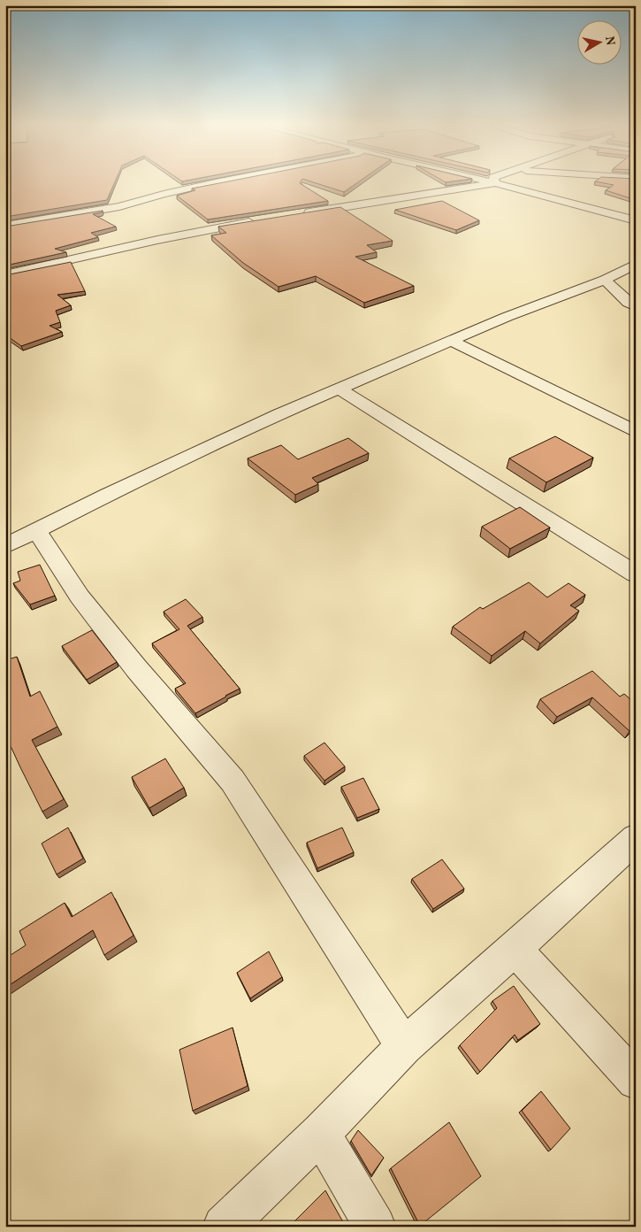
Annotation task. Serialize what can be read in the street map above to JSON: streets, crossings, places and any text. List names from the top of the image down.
{
  "north": "right"
}
